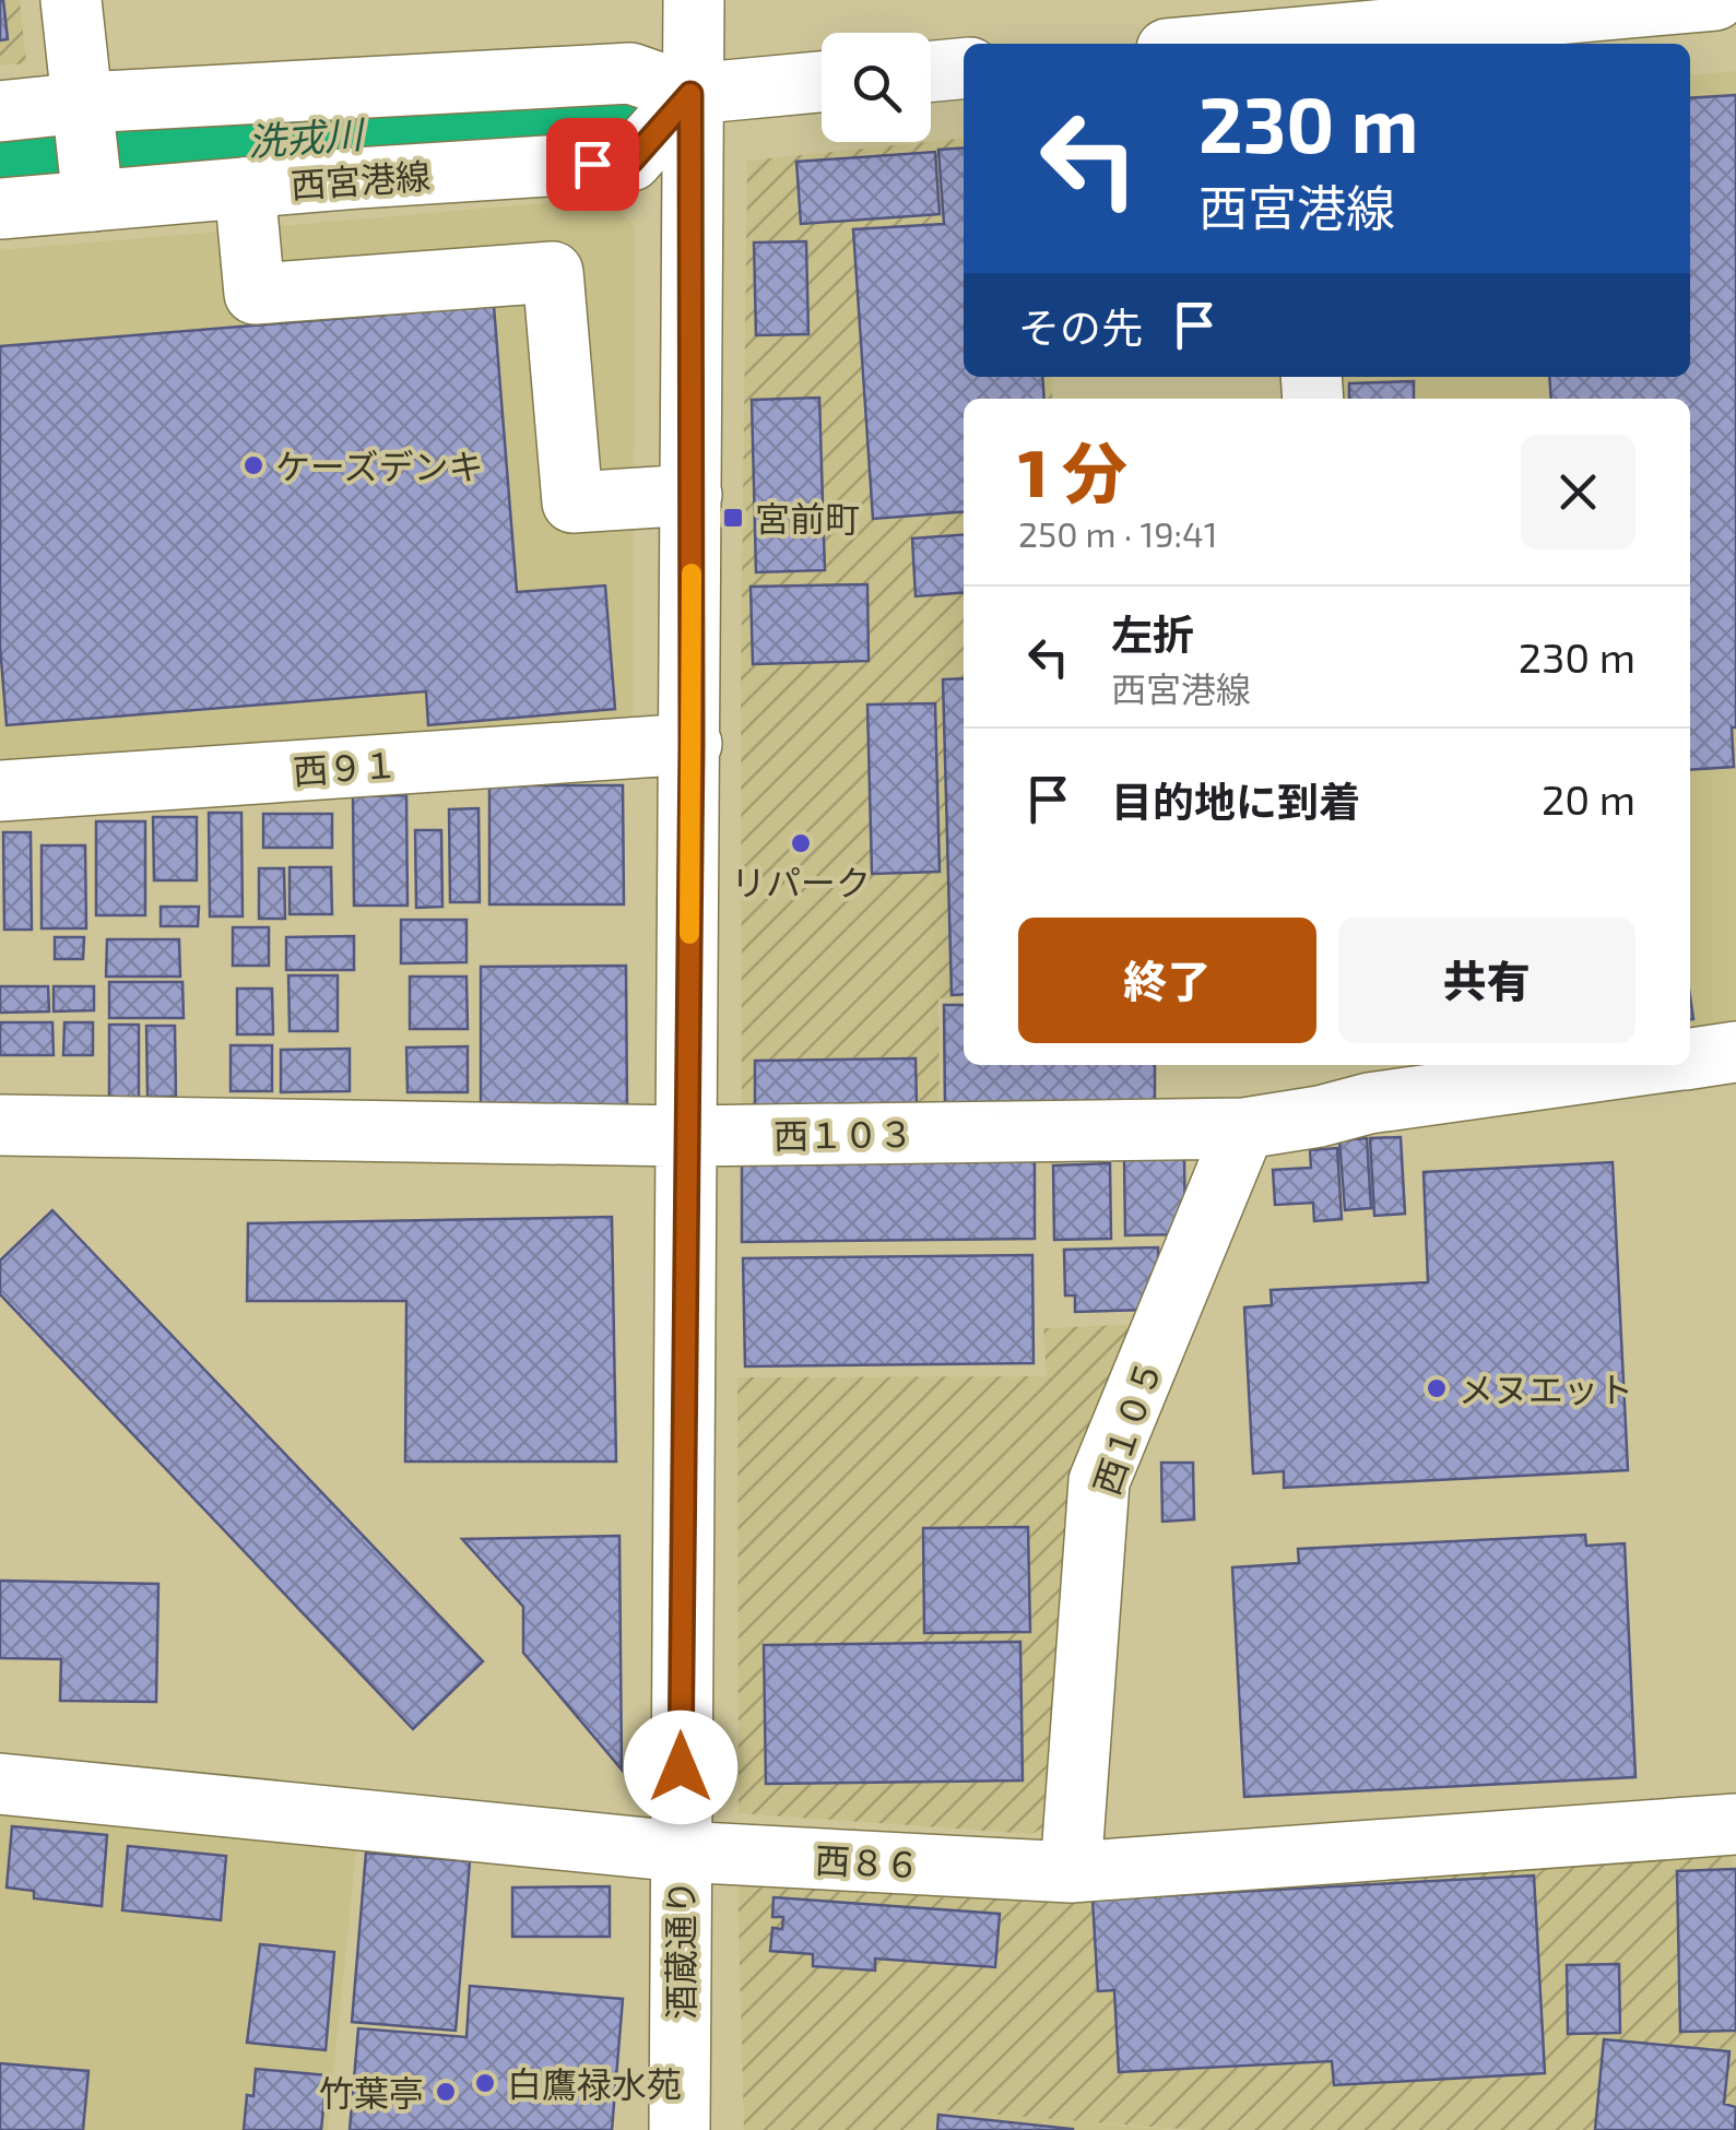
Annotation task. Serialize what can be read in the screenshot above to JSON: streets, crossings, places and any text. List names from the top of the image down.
{
  "streets": {
    "street": [
      "西宮港線",
      "西９１",
      "西１０３",
      "西１０５",
      "西８６",
      "酒蔵通り"
    ]
  },
  "crossings": [
    ["西宮港線", "酒蔵通り"],
    ["西９１", "酒蔵通り"],
    ["西１０３", "西１０５"],
    ["西１０３", "酒蔵通り"],
    ["西１０５", "西８６"],
    ["西８６", "酒蔵通り"]
  ],
  "water": ["洗戎川"],
  "places": {
    "other": [
      "ケーズデンキ",
      "リパーク",
      "メヌエット",
      "白鷹禄水苑",
      "竹葉亭"
    ],
    "transit": ["宮前町"]
  },
  "page": {
    "turn": ["230 m", "西宮港線"],
    "then": "その先",
    "heading": ["1 分", "250 m · 19:41"],
    "list": [
      {
        "name": "左折",
        "note": "西宮港線",
        "value": "230 m"
      },
      {
        "name": "目的地に到着",
        "value": "20 m"
      }
    ],
    "buttons": ["終了", "共有"]
  }
}
